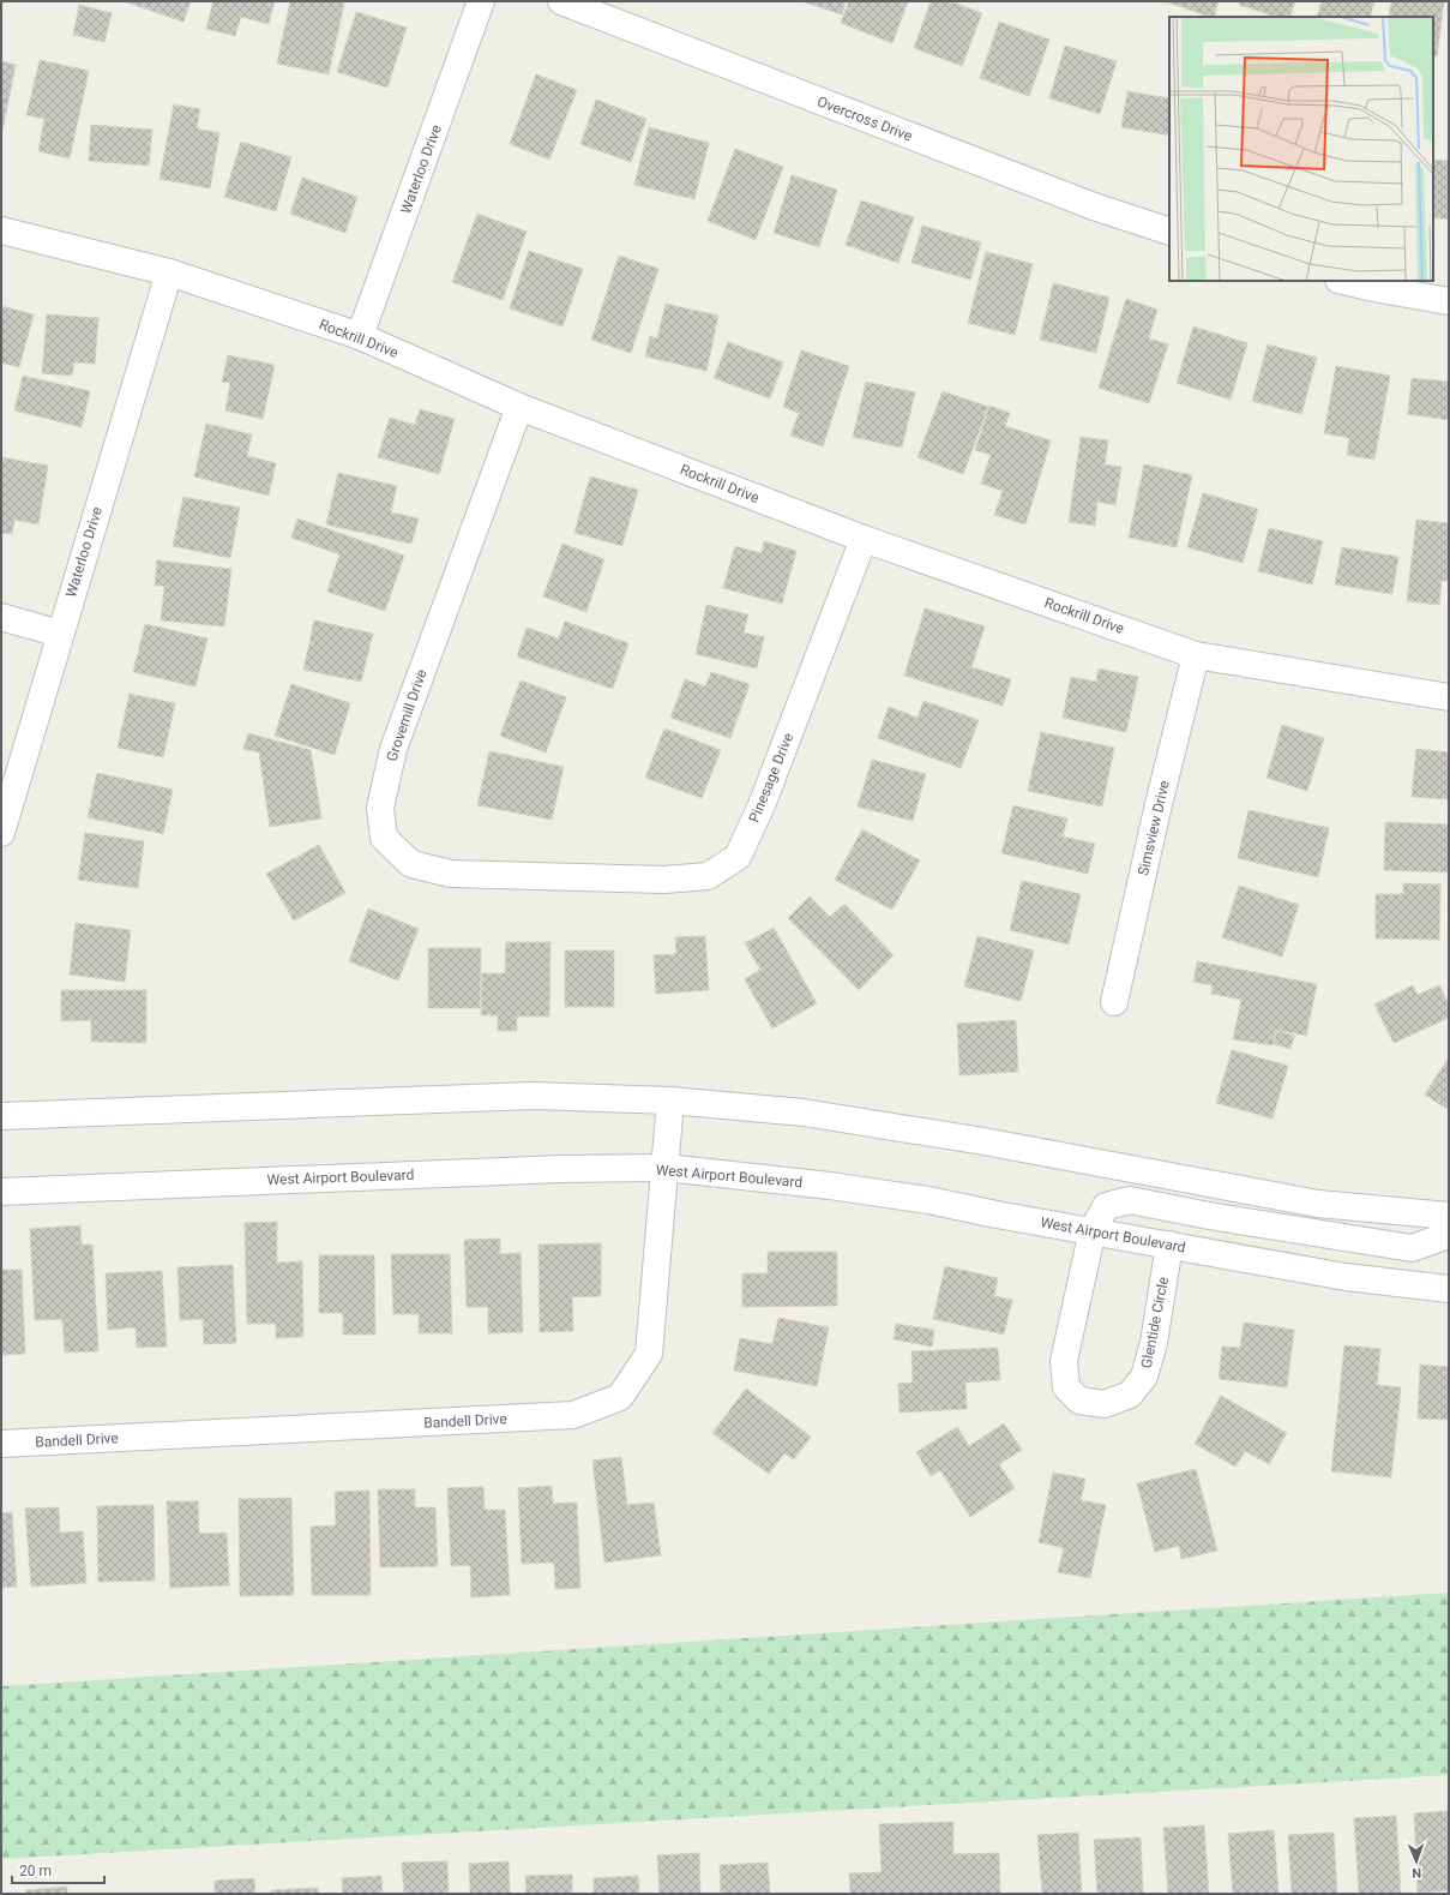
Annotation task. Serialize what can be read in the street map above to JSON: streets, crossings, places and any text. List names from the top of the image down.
{
  "streets": {
    "street": [
      "Overcross Drive",
      "Waterloo Drive",
      "Rockrill Drive",
      "Grovemill Drive",
      "Pinesage Drive",
      "Simsview Drive",
      "West Airport Boulevard",
      "Glentide Circle",
      "Bandell Drive"
    ]
  },
  "crossings": [
    ["Waterloo Drive", "Rockrill Drive"],
    ["Rockrill Drive", "Grovemill Drive"],
    ["Rockrill Drive", "Pinesage Drive"],
    ["Rockrill Drive", "Simsview Drive"],
    ["Grovemill Drive", "Pinesage Drive"],
    ["West Airport Boulevard", "Glentide Circle"],
    ["West Airport Boulevard", "Bandell Drive"]
  ],
  "scale_bar": "20 m",
  "north": "bottom"
}
